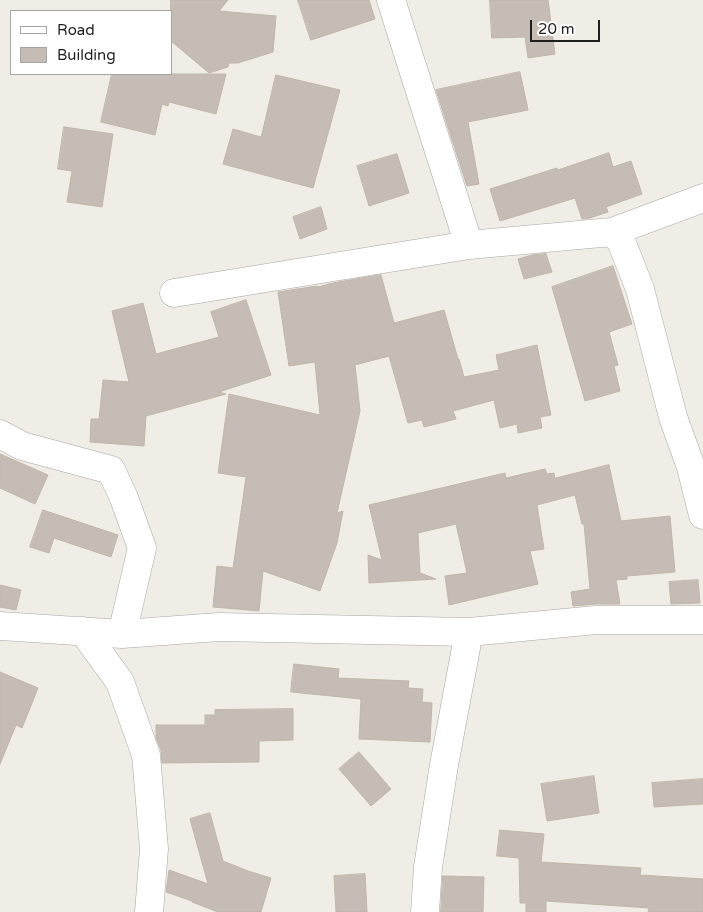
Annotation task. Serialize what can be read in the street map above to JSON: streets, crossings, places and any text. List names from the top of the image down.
{
  "legend": ["Road", "Building"],
  "scale_bar": "20 m"
}
